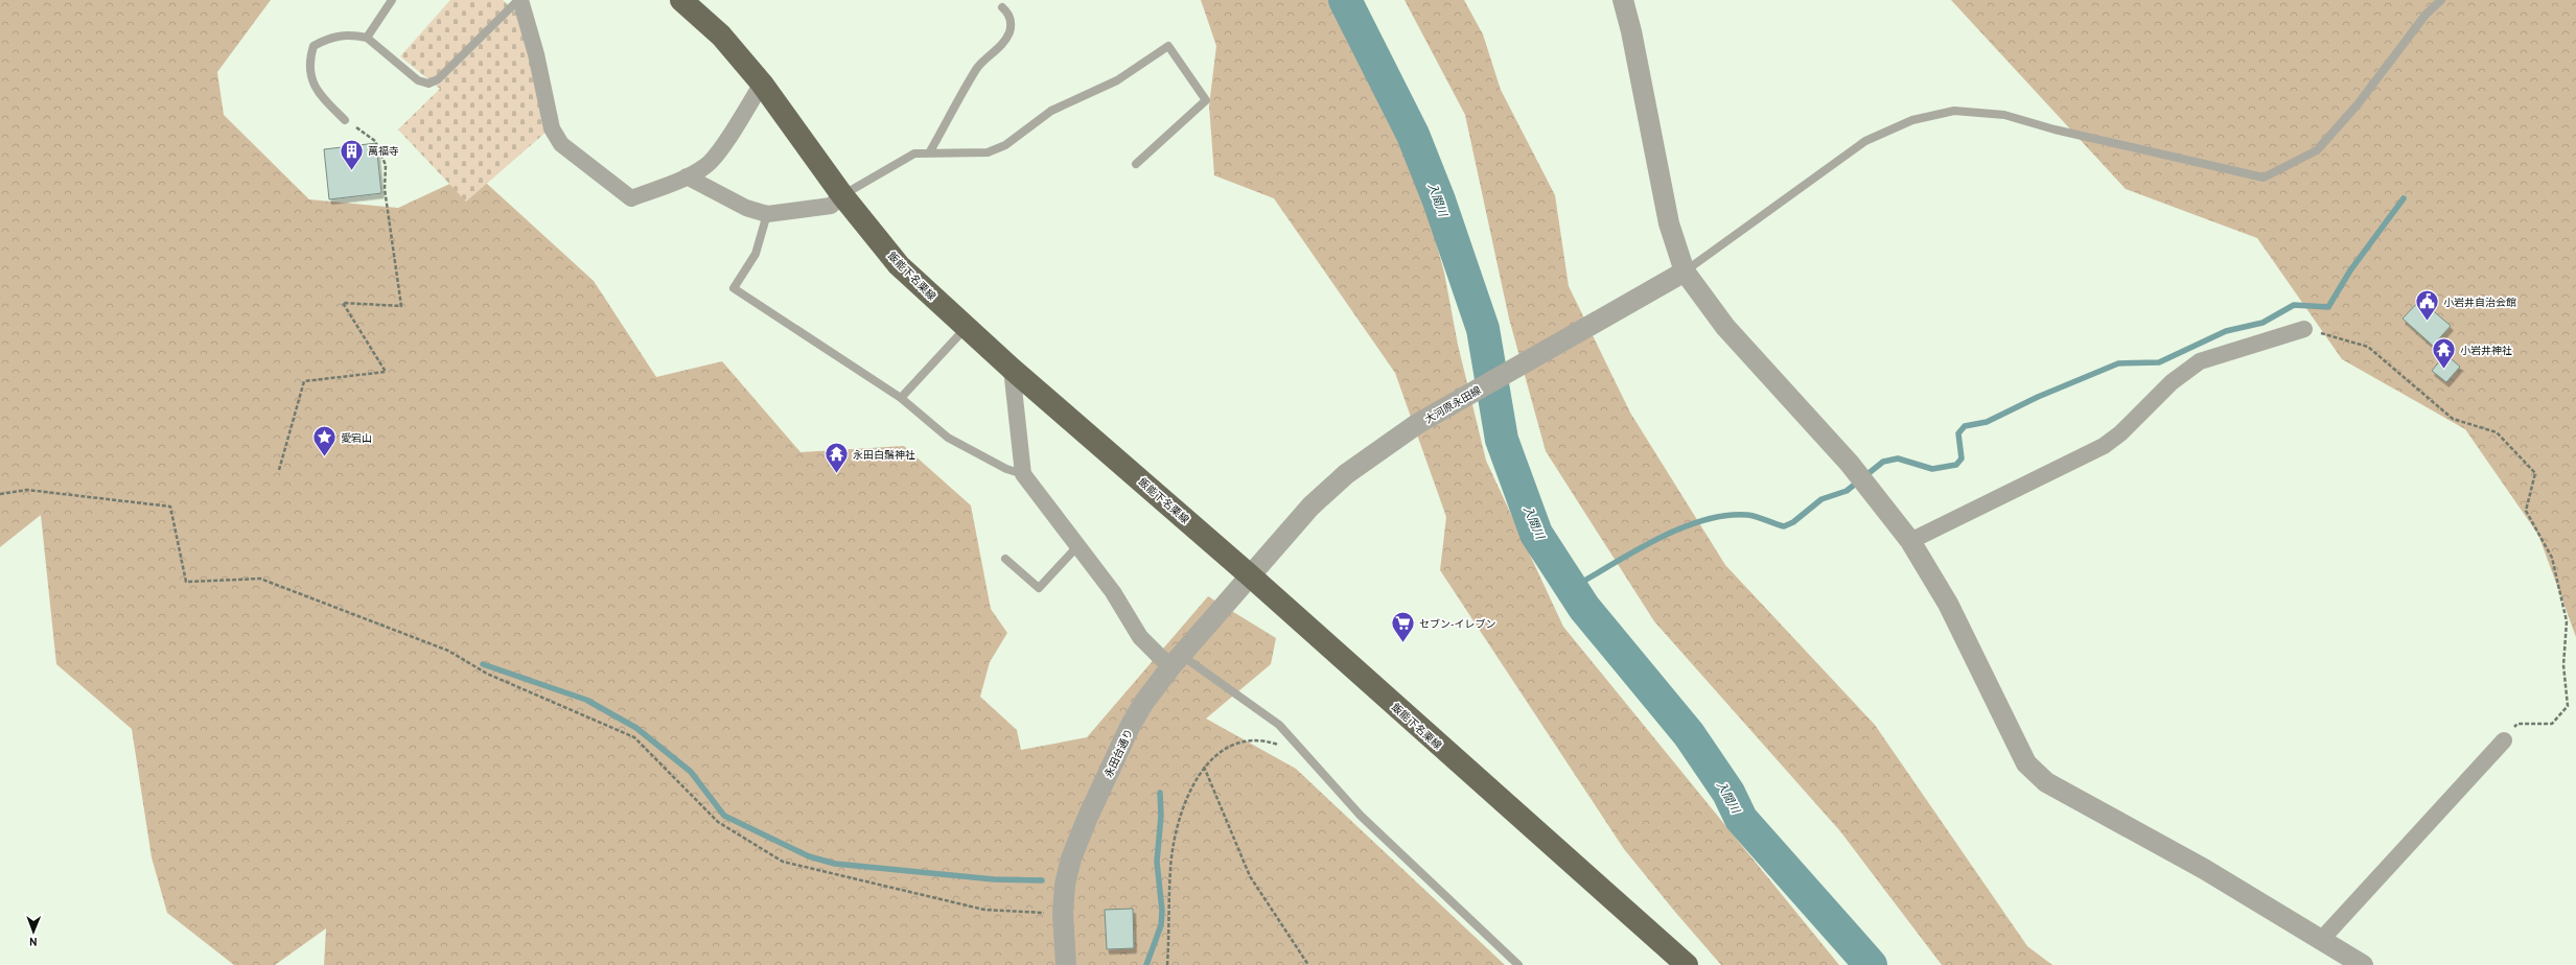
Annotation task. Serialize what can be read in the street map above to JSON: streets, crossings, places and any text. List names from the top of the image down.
{
  "streets": {
    "main road": ["飯能下名栗線"],
    "street": ["大河原永田線", "永田台通り"]
  },
  "crossings": [
    ["飯能下名栗線", "大河原永田線"],
    ["飯能下名栗線", "永田台通り"],
    ["大河原永田線", "永田台通り"]
  ],
  "water": ["入間川"],
  "places": {
    "building": ["萬福寺"],
    "public building": ["小岩井自治会館"],
    "temple": ["小岩井神社", "永田白鬚神社"],
    "place": ["愛宕山"],
    "supermarket": ["セブン-イレブン"]
  },
  "north": "bottom"
}
